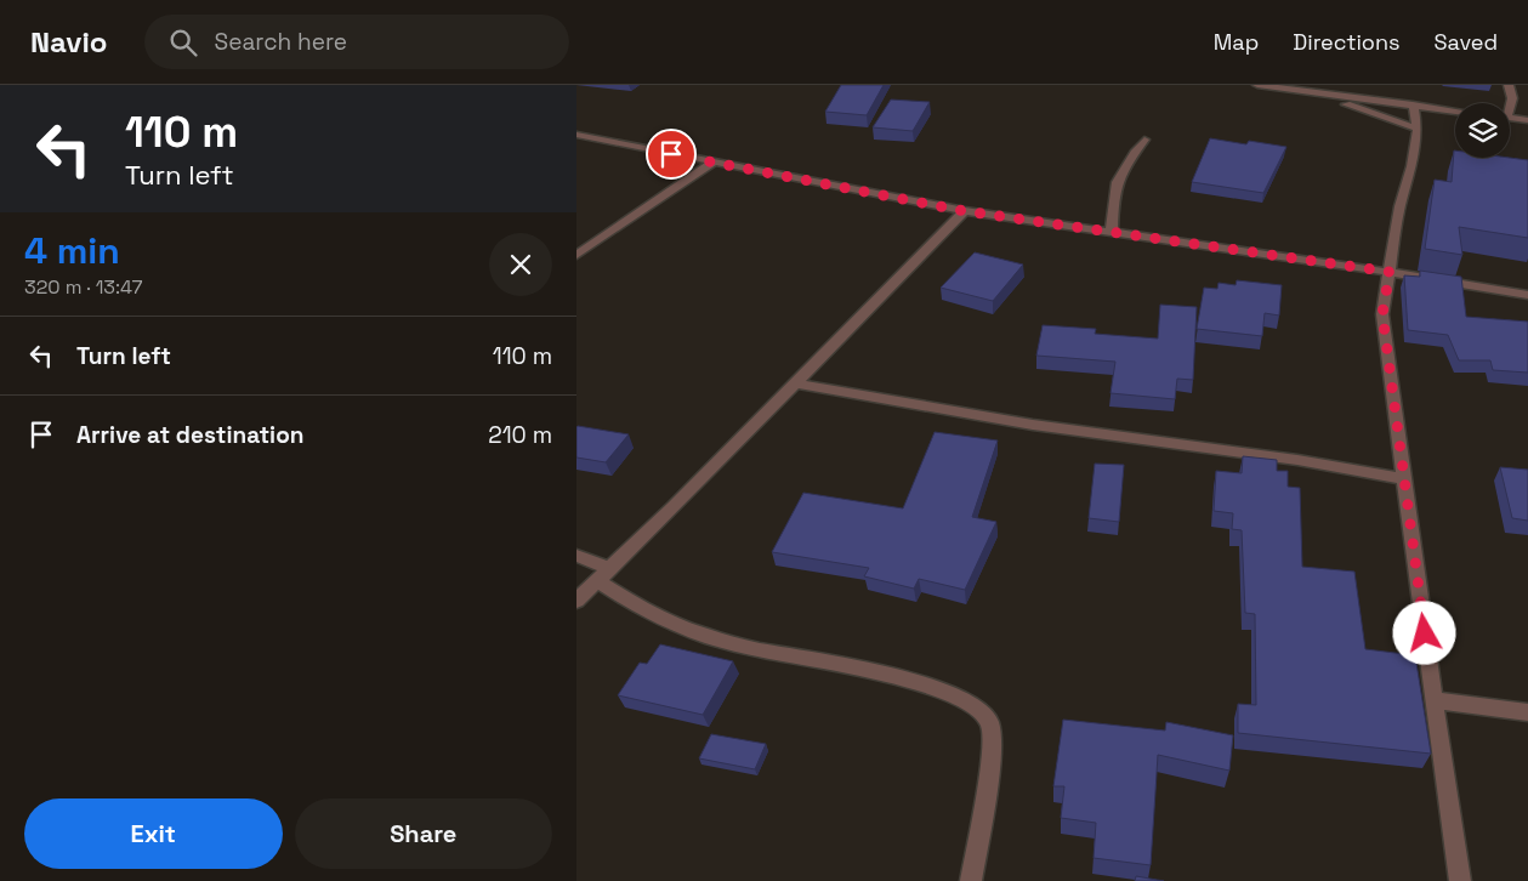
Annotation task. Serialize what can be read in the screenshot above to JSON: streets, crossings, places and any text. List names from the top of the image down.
{
  "page": {
    "header": "Navio",
    "search": "Search here",
    "nav": ["Map", "Directions", "Saved"],
    "turn": ["110 m", "Turn left"],
    "heading": ["4 min", "320 m · 13:47"],
    "list": [
      {
        "name": "Turn left",
        "value": "110 m"
      },
      {
        "name": "Arrive at destination",
        "value": "210 m"
      }
    ],
    "buttons": ["Exit", "Share"]
  }
}
